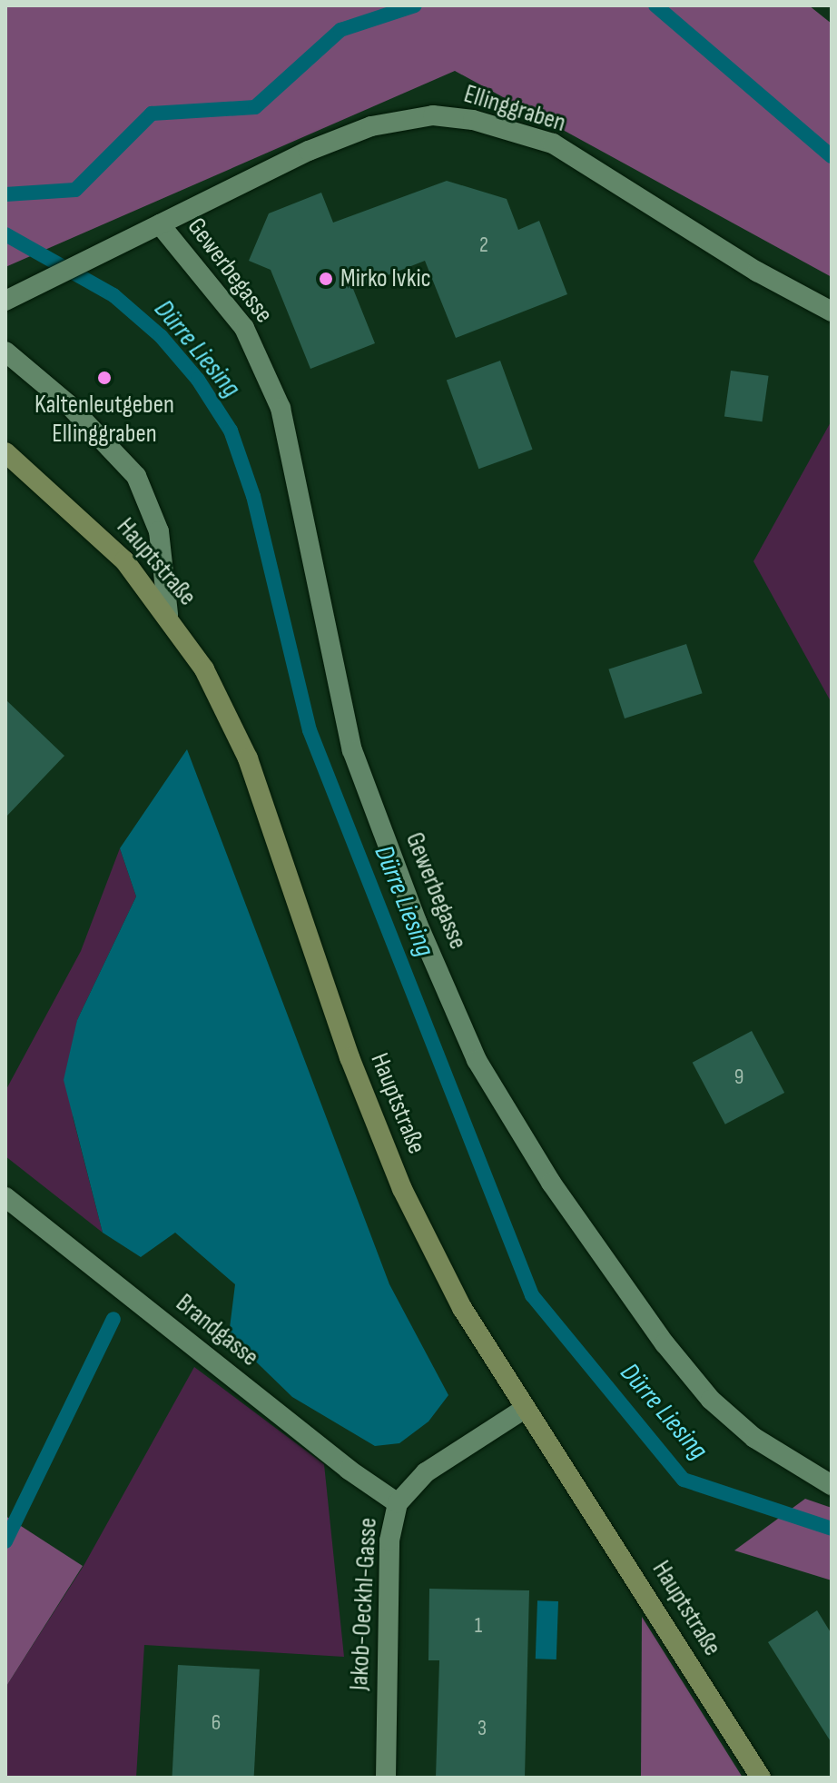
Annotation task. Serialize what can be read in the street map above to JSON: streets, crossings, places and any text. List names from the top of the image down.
{
  "streets": {
    "main road": ["Hauptstraße"],
    "street": [
      "Ellinggraben",
      "Gewerbegasse",
      "Brandgasse",
      "Jakob-Oeckhl-Gasse"
    ]
  },
  "crossings": [
    ["Ellinggraben", "Gewerbegasse"],
    ["Hauptstraße", "Jakob-Oeckhl-Gasse"],
    ["Brandgasse", "Jakob-Oeckhl-Gasse"]
  ],
  "water": ["Dürre Liesing"],
  "places": ["Mirko Ivkic", "Kaltenleutgeben Ellinggraben"],
  "house_numbers": [
    "2",
    "9",
    "1",
    "6",
    "3"
  ]
}
